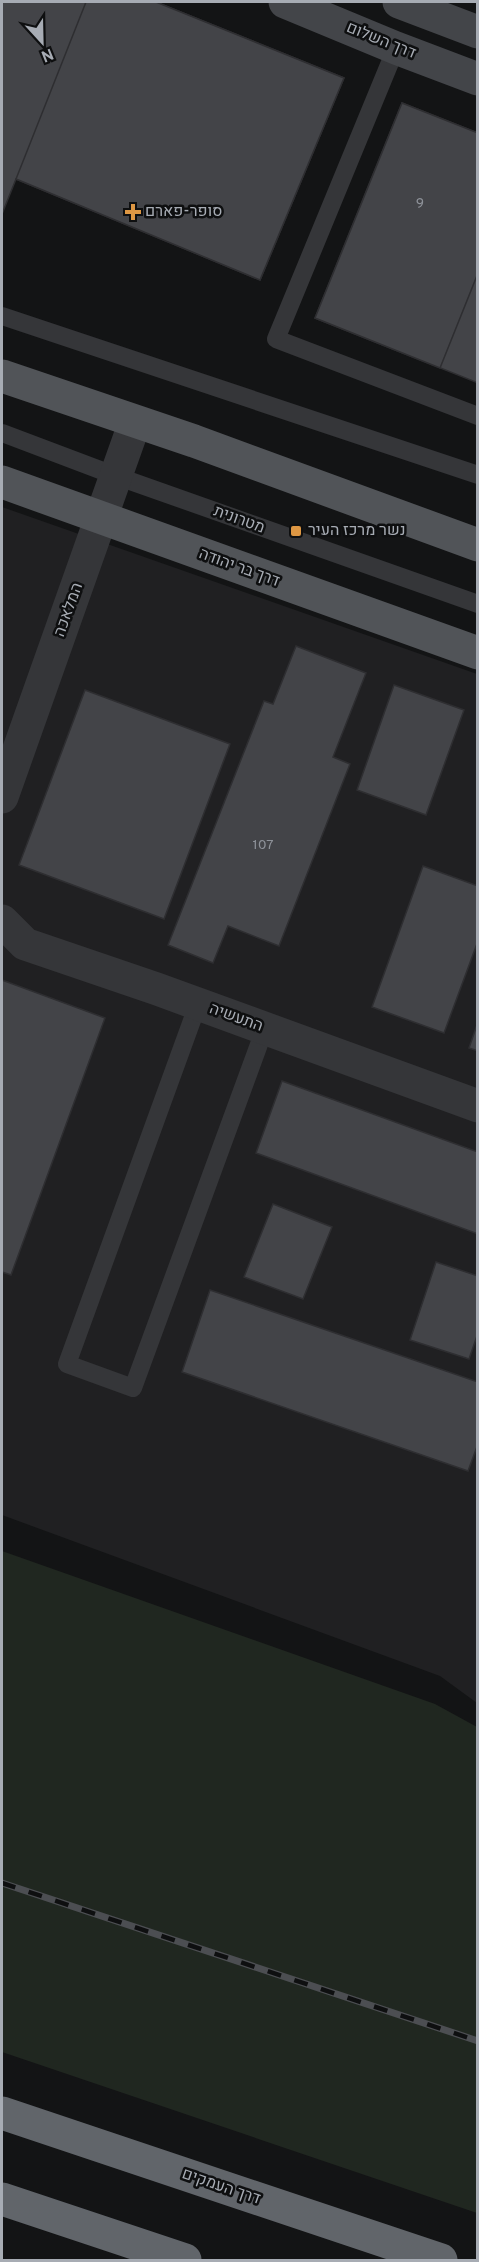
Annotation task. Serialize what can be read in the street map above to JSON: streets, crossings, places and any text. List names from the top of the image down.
{
  "streets": {
    "highway": ["דרך העמקים"],
    "main road": ["דרך בר יהודה"],
    "street": ["דרך השלום", "המלאכה", "התעשיה"],
    "lane": ["מטרונית"]
  },
  "crossings": [
    ["מטרונית", "המלאכה"],
    ["דרך בר יהודה", "המלאכה"]
  ],
  "places": {
    "health": ["סופר-פארם"],
    "transit": ["נשר מרכז העיר"]
  },
  "house_numbers": ["9", "107"],
  "north": "bottom"
}
